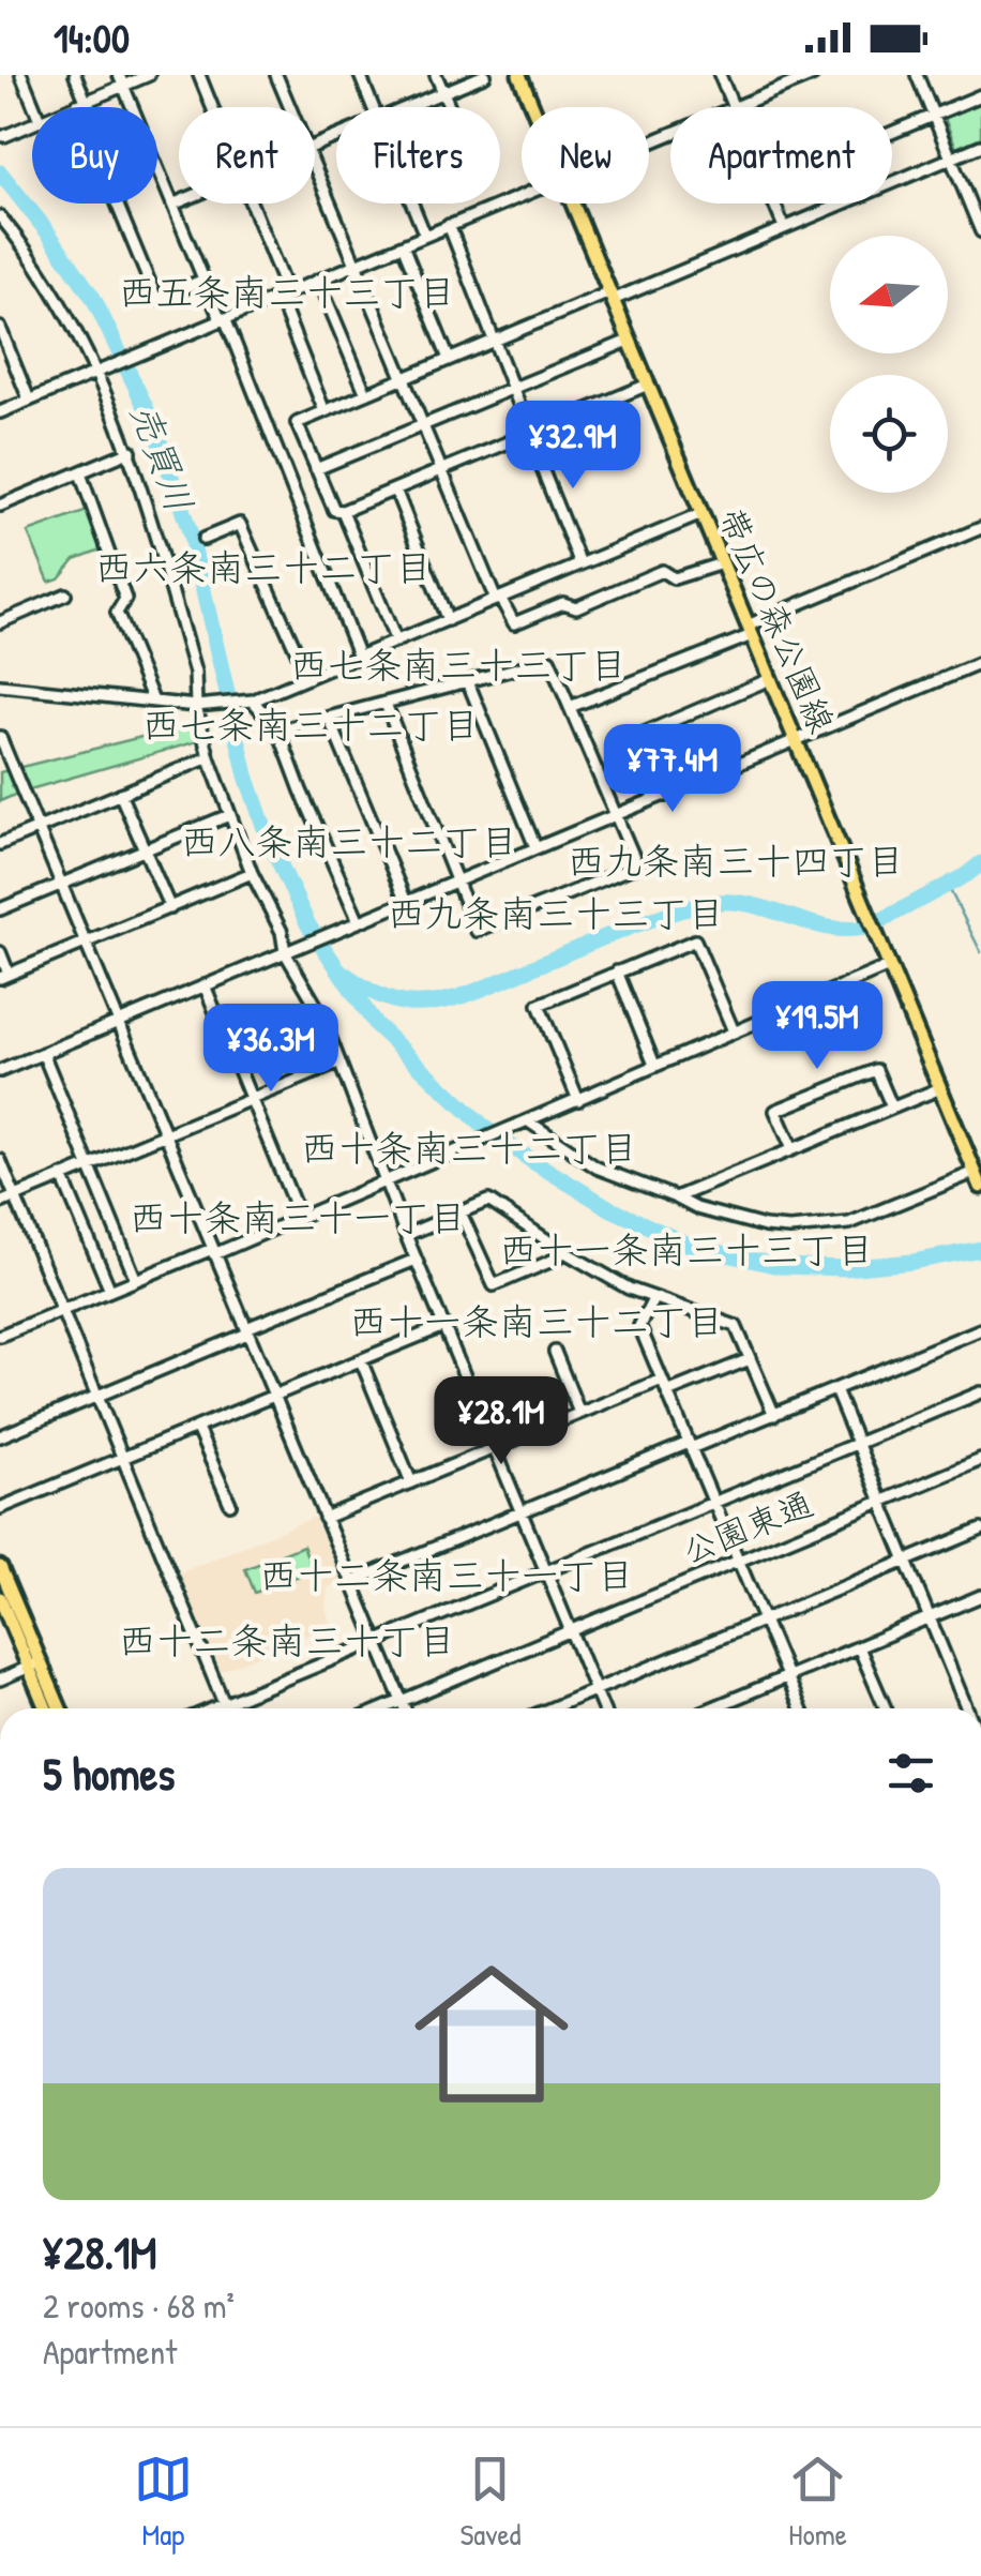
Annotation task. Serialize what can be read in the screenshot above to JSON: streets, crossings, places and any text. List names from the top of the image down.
{
  "streets": {
    "main road": ["帯広の森公園線"],
    "street": ["公園東通"]
  },
  "districts": [
    "西五条南三十三丁目",
    "西六条南三十二丁目",
    "西七条南三十三丁目",
    "西七条南三十二丁目",
    "西八条南三十二丁目",
    "西九条南三十四丁目",
    "西九条南三十三丁目",
    "西十条南三十二丁目",
    "西十条南三十一丁目",
    "西十一条南三十三丁目",
    "西十一条南三十二丁目",
    "西十二条南三十一丁目",
    "西十二条南三十丁目"
  ],
  "water": ["売買川"],
  "north": "left",
  "page": {
    "status": "14:00",
    "chip": [
      "Buy",
      "Rent",
      "Filters",
      "New",
      "Apartment"
    ],
    "price": [
      "¥32.9M",
      "¥77.4M",
      "¥19.5M",
      "¥36.3M",
      "¥28.1M"
    ],
    "heading": "5 homes",
    "list": [
      {
        "name": "¥28.1M",
        "note": "2 rooms · 68 m² · Apartment"
      }
    ],
    "tabs": ["Map", "Saved", "Home"]
  }
}
